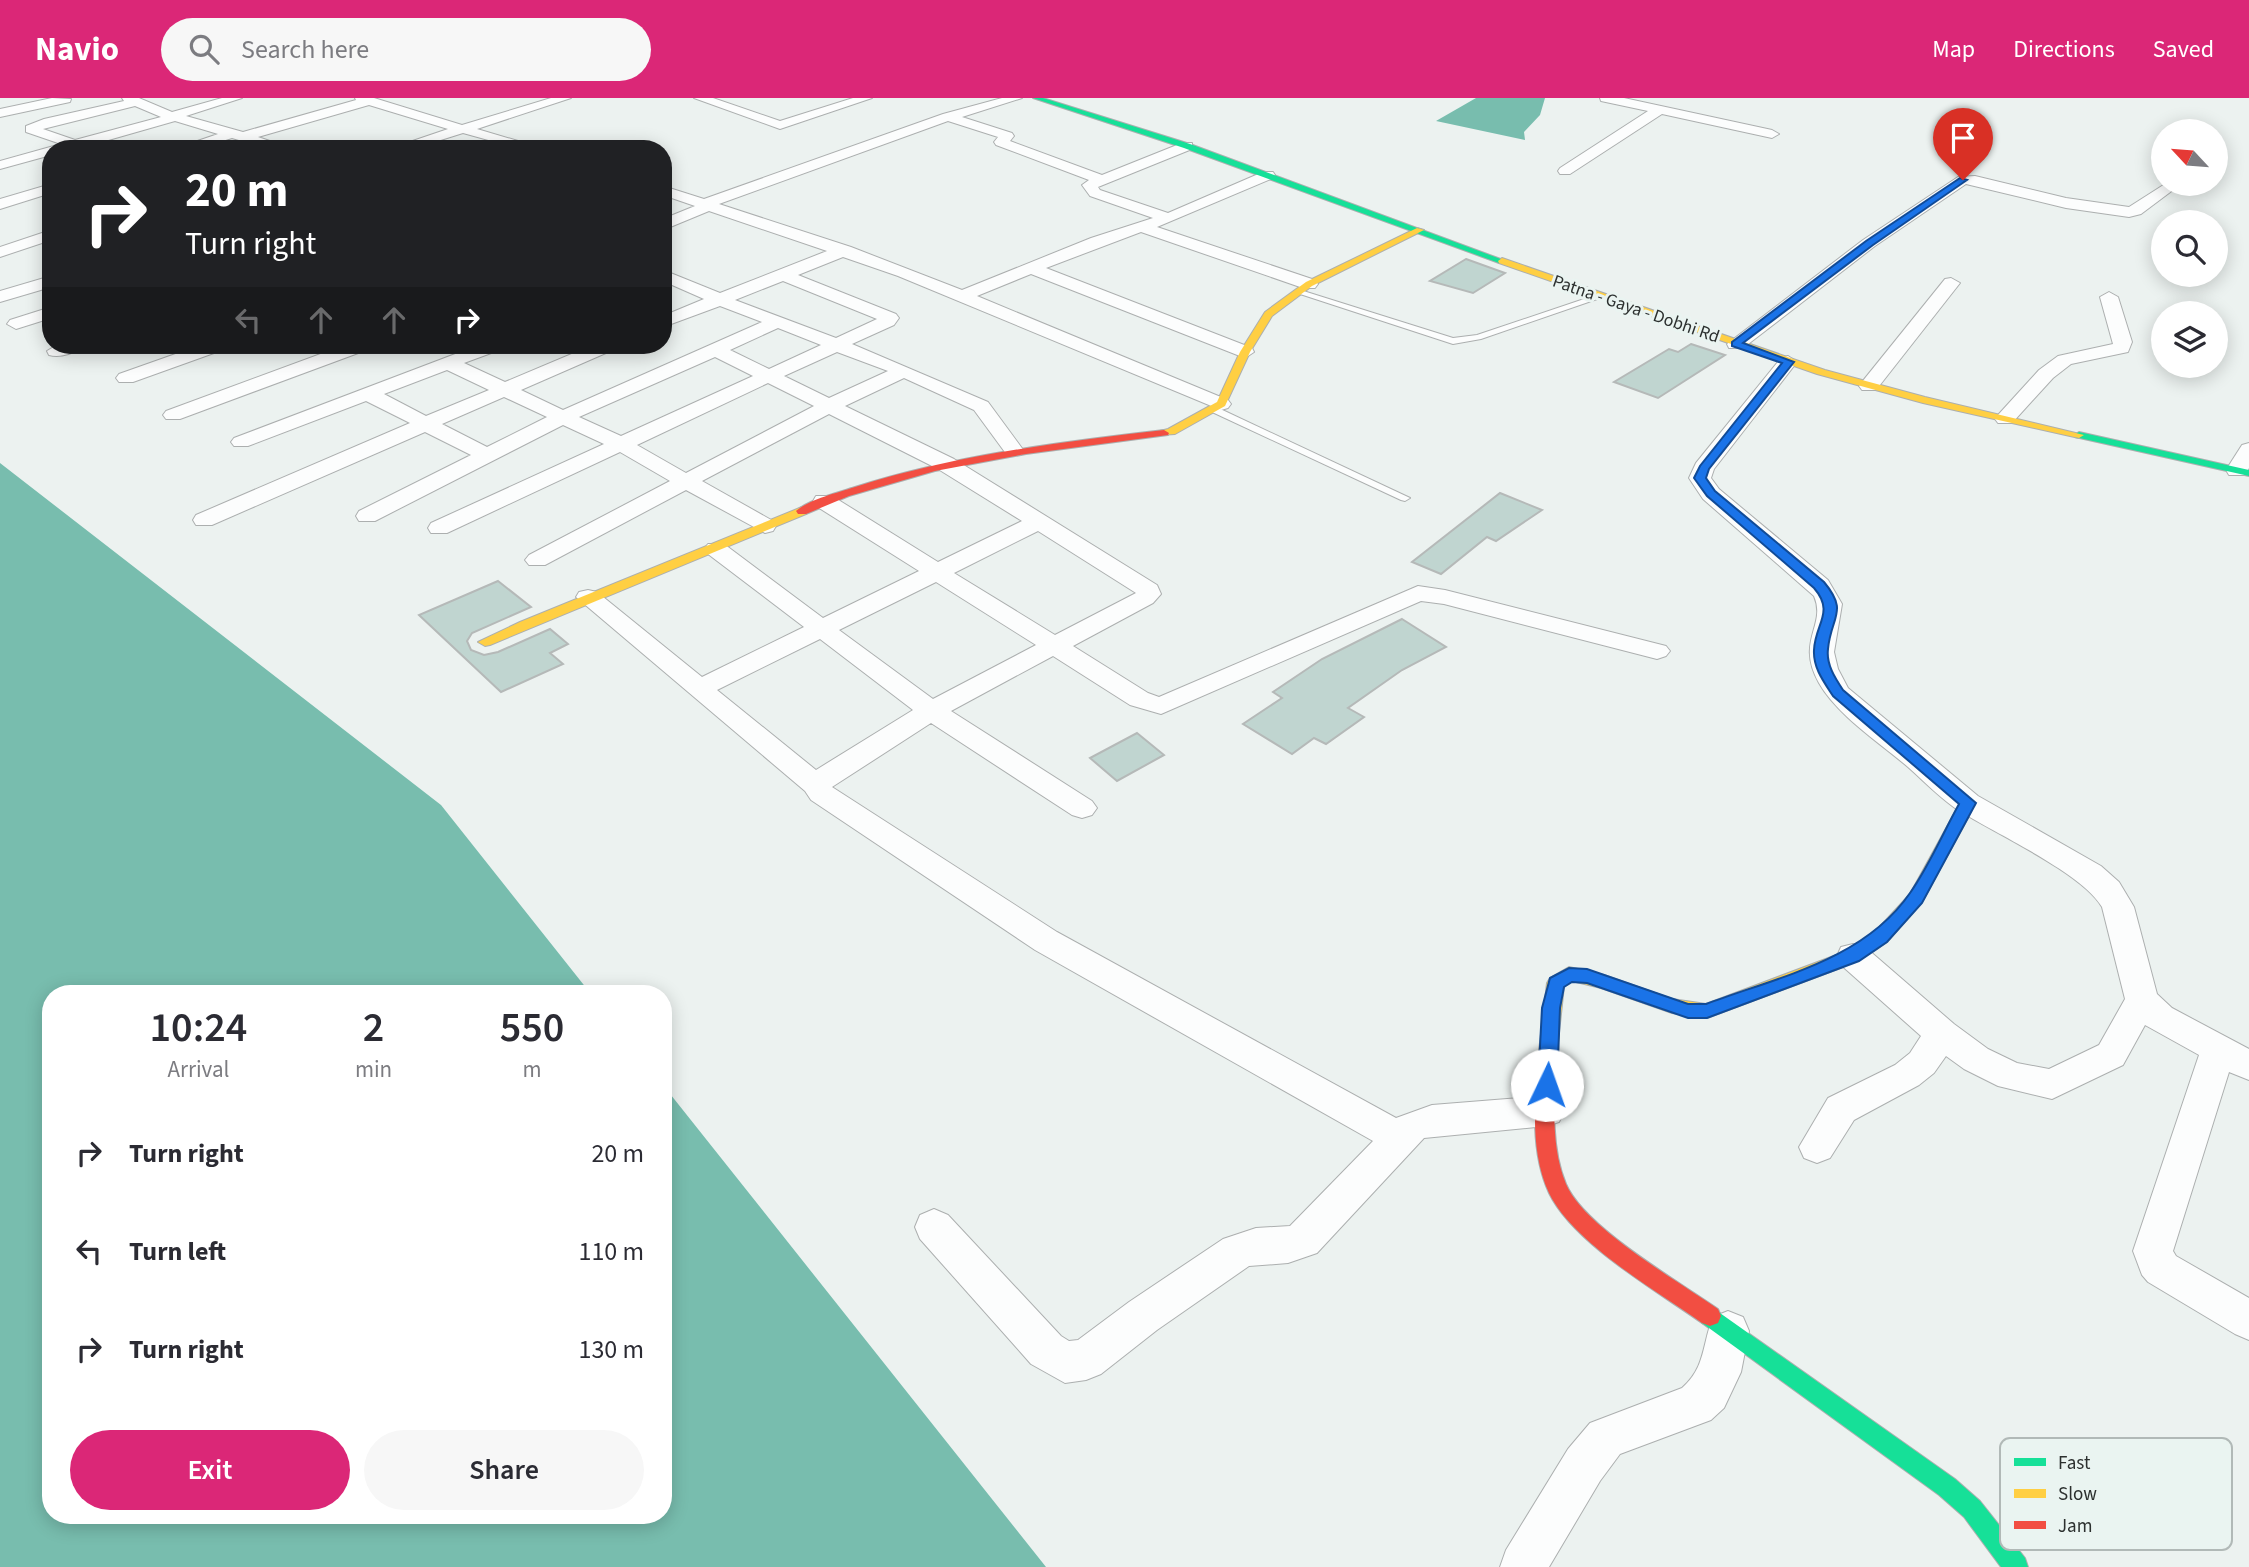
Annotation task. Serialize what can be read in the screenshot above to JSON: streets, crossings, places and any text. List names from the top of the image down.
{
  "streets": {
    "street": ["Patna - Gaya - Dobhi Rd"]
  },
  "legend": ["Fast", "Slow", "Jam"],
  "north": "top left",
  "page": {
    "header": "Navio",
    "search": "Search here",
    "nav": ["Map", "Directions", "Saved"],
    "turn": ["20 m", "Turn right"],
    "eta": [
      "10:24",
      "Arrival",
      "2",
      "min",
      "550",
      "m"
    ],
    "list": [
      {
        "name": "Turn right",
        "value": "20 m"
      },
      {
        "name": "Turn left",
        "value": "110 m"
      },
      {
        "name": "Turn right",
        "value": "130 m"
      }
    ],
    "buttons": ["Exit", "Share"]
  }
}
